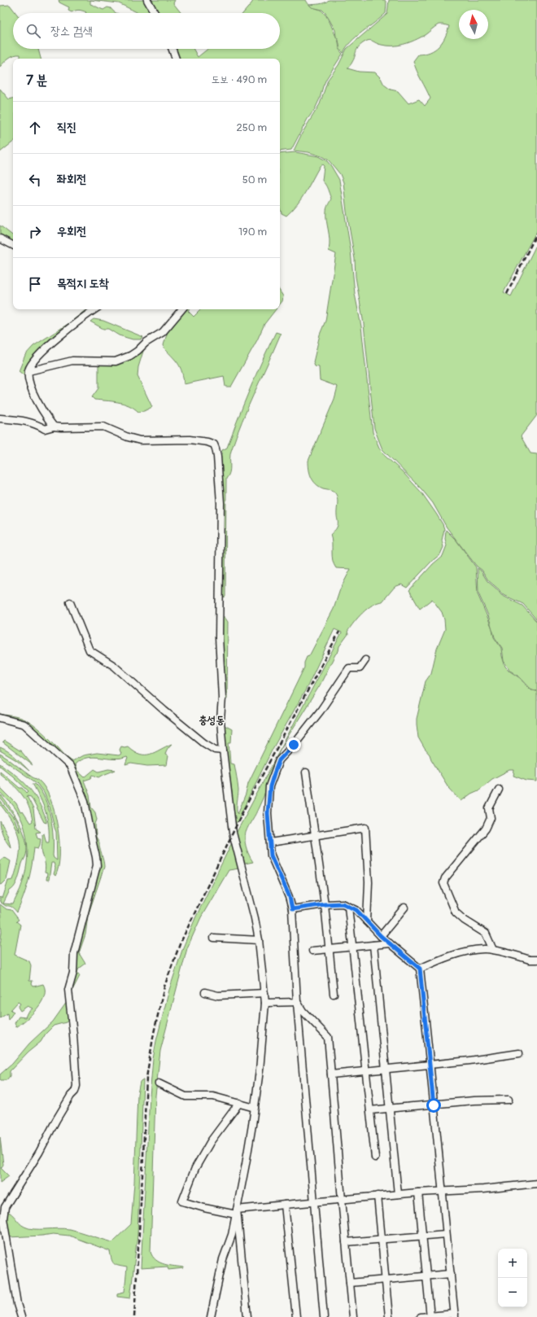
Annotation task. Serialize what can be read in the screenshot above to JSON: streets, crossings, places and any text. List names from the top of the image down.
{
  "districts": ["충성동"],
  "north": "top",
  "page": {
    "search": "장소 검색",
    "heading": ["7 분", "도보 · 490 m"],
    "list": [
      ["직진", "250 m"],
      ["좌회전", "50 m"],
      ["우회전", "190 m"],
      "목적지 도착"
    ],
    "map_buttons": ["+", "−"]
  }
}
